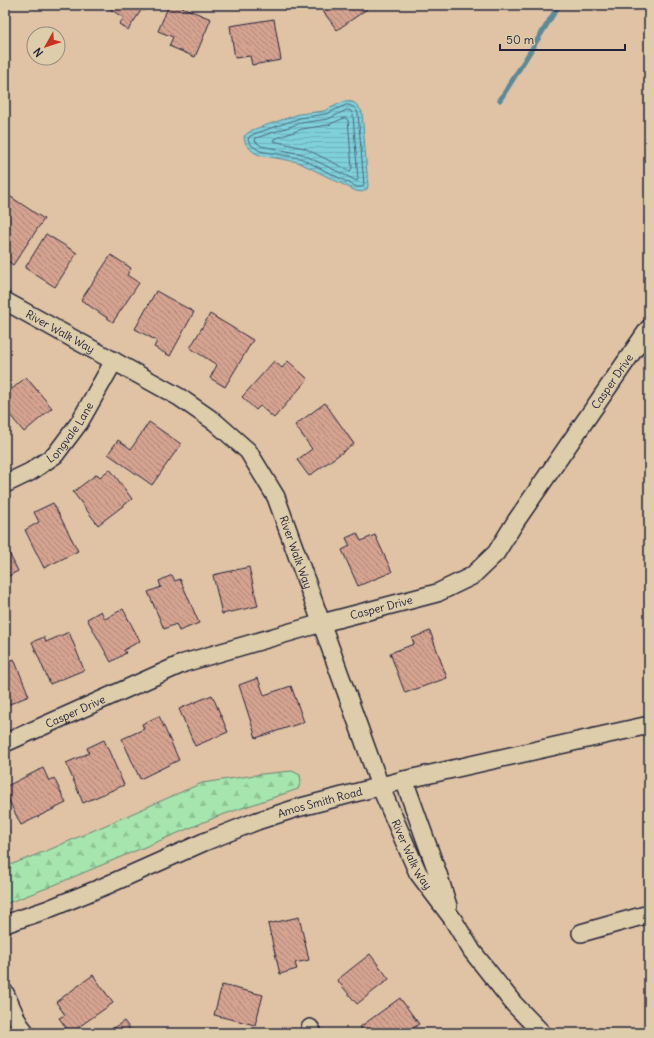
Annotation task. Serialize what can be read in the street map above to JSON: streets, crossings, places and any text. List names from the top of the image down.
{
  "streets": {
    "street": [
      "River Walk Way",
      "Casper Drive",
      "Longvale Lane",
      "Amos Smith Road"
    ]
  },
  "crossings": [
    ["River Walk Way", "Casper Drive"],
    ["River Walk Way", "Longvale Lane"],
    ["River Walk Way", "Amos Smith Road"]
  ],
  "scale_bar": "50 m",
  "north": "bottom left"
}
